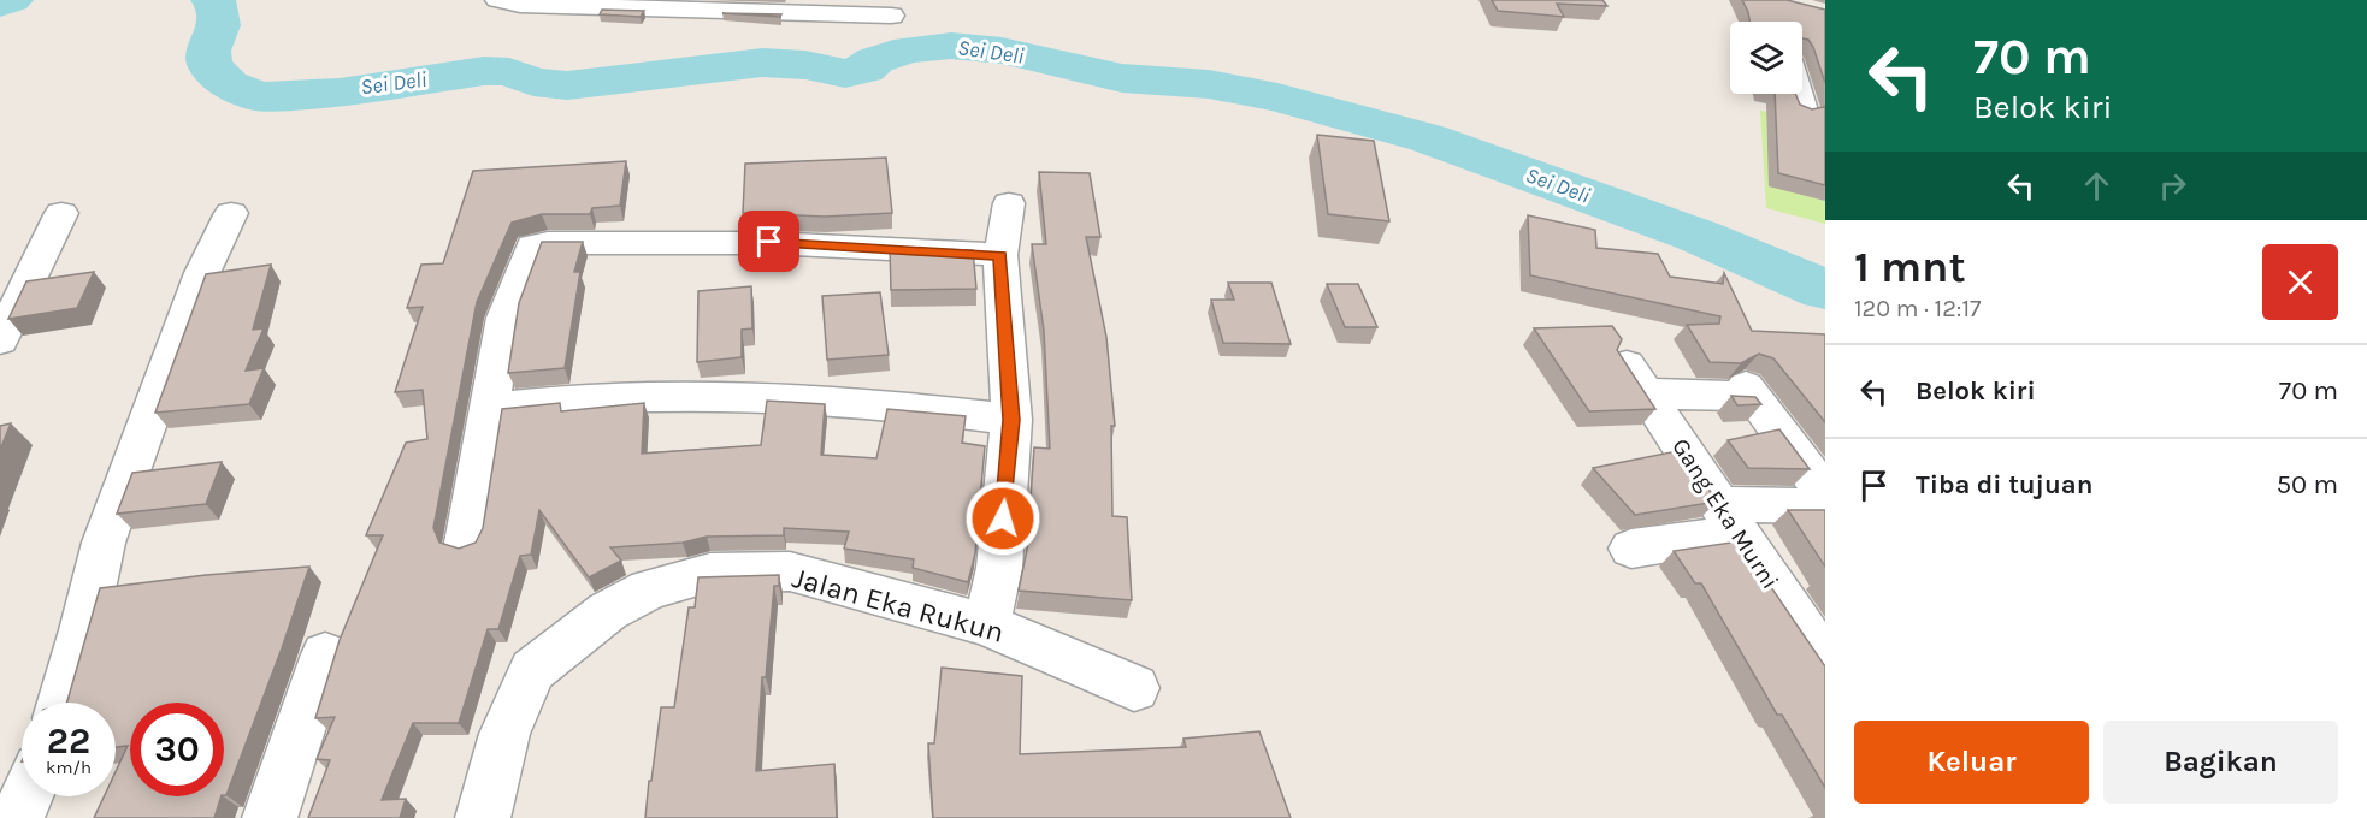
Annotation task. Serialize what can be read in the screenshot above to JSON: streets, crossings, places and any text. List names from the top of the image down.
{
  "streets": {
    "street": ["Gang Eka Murni", "Jalan Eka Rukun"]
  },
  "water": ["Sei Deli"],
  "page": {
    "turn": ["70 m", "Belok kiri"],
    "heading": ["1 mnt", "120 m · 12:17"],
    "list": [
      {
        "name": "Belok kiri",
        "value": "70 m"
      },
      {
        "name": "Tiba di tujuan",
        "value": "50 m"
      }
    ],
    "speed": "22 km/h",
    "limit": "30",
    "buttons": ["Keluar", "Bagikan"]
  }
}
